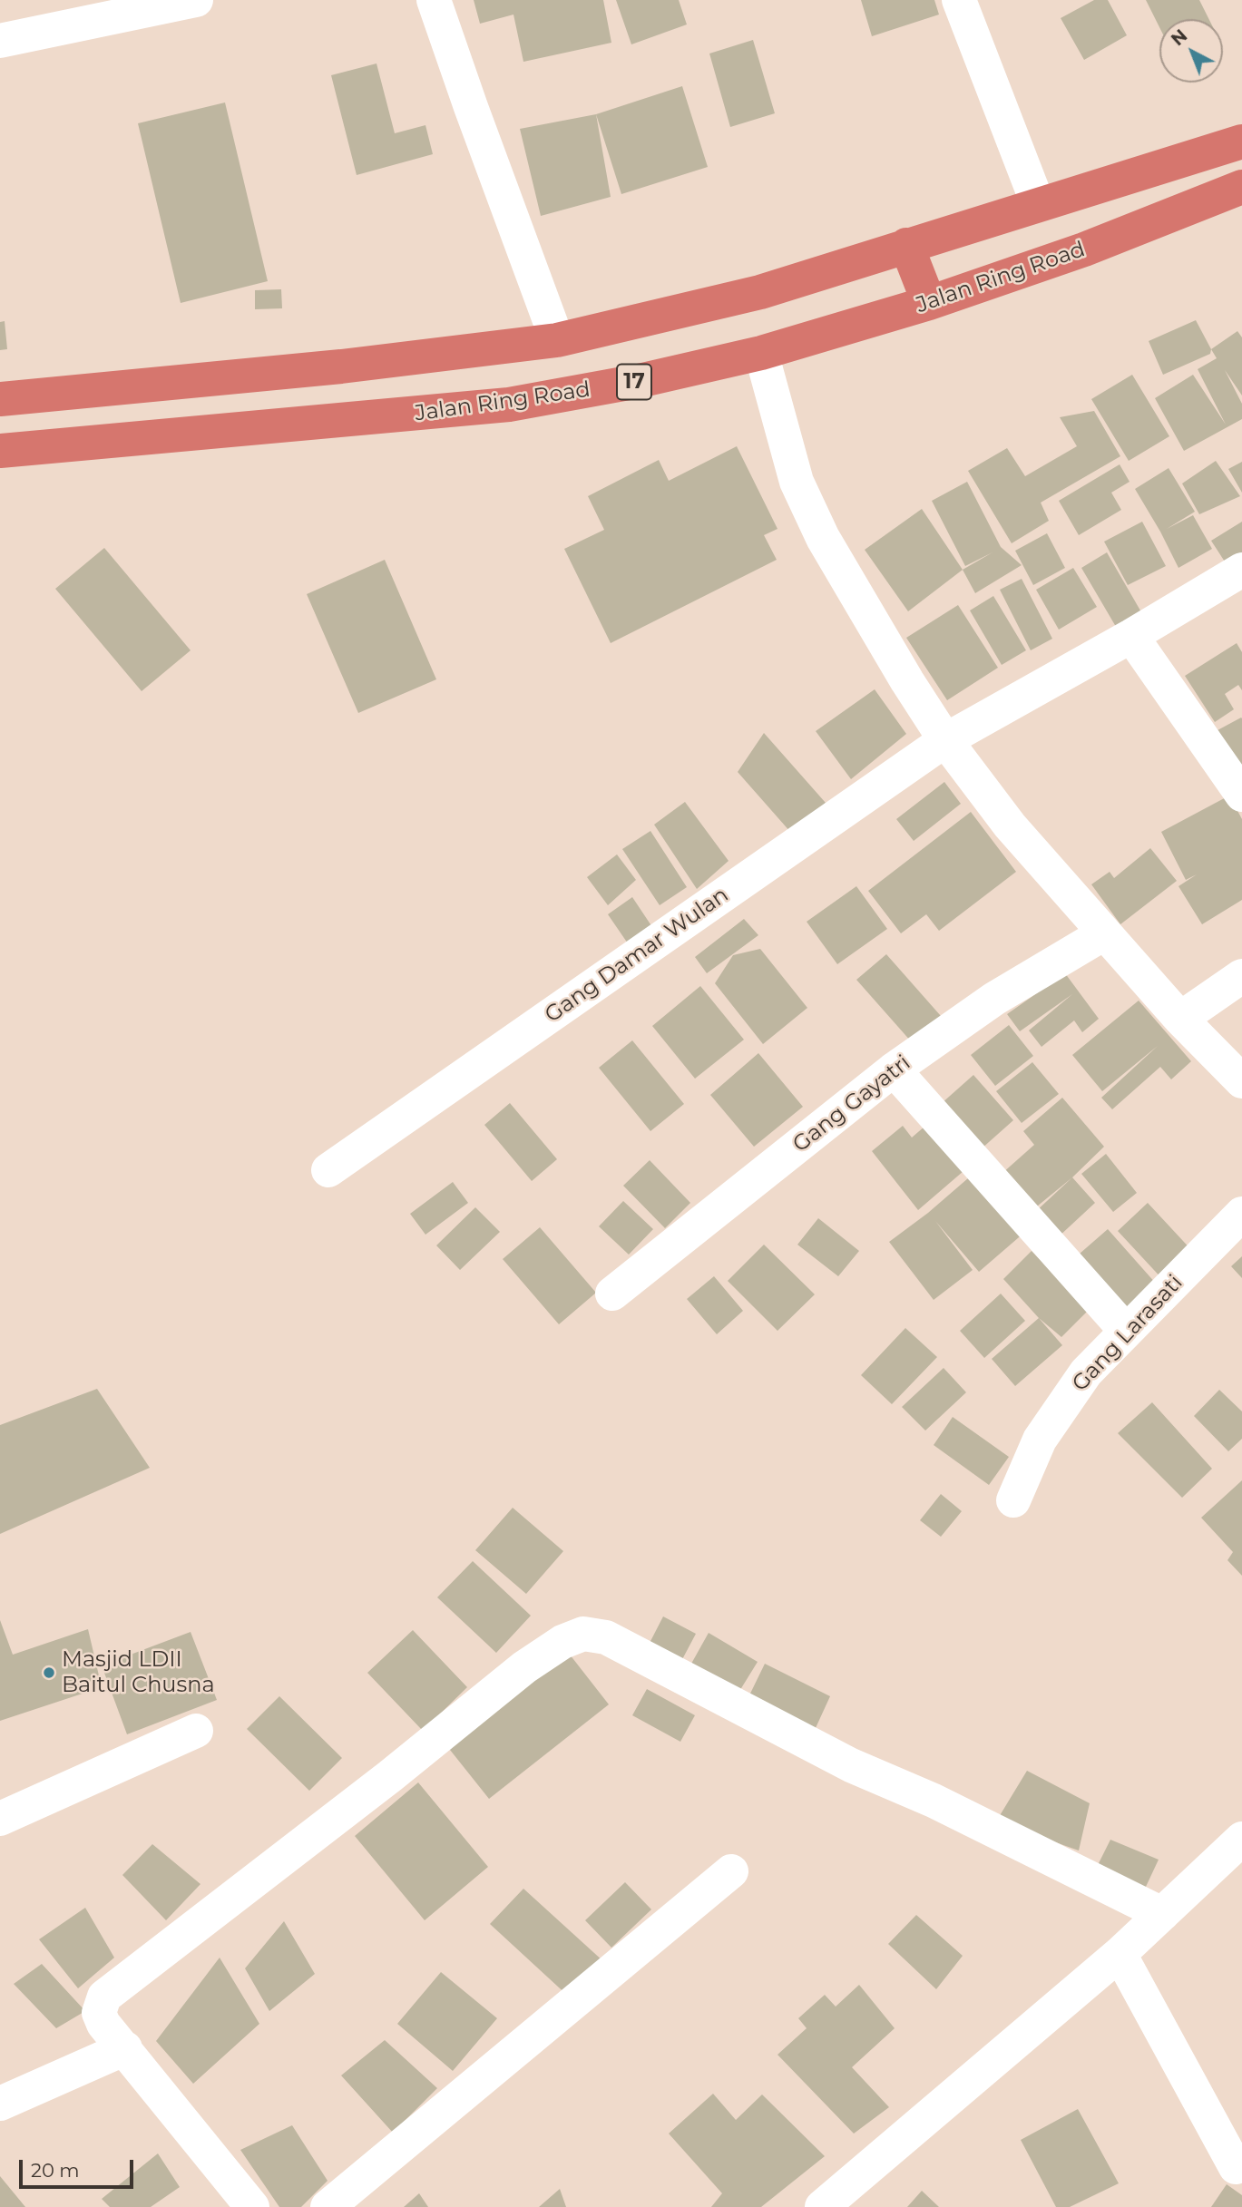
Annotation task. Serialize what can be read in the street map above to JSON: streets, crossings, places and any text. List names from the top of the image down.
{
  "streets": {
    "highway": ["Jalan Ring Road", "17"],
    "street": ["Gang Damar Wulan", "Gang Gayatri", "Gang Larasati"]
  },
  "places": ["Masjid LDII Baitul Chusna"],
  "scale_bar": "20 m",
  "north": "top left"
}
